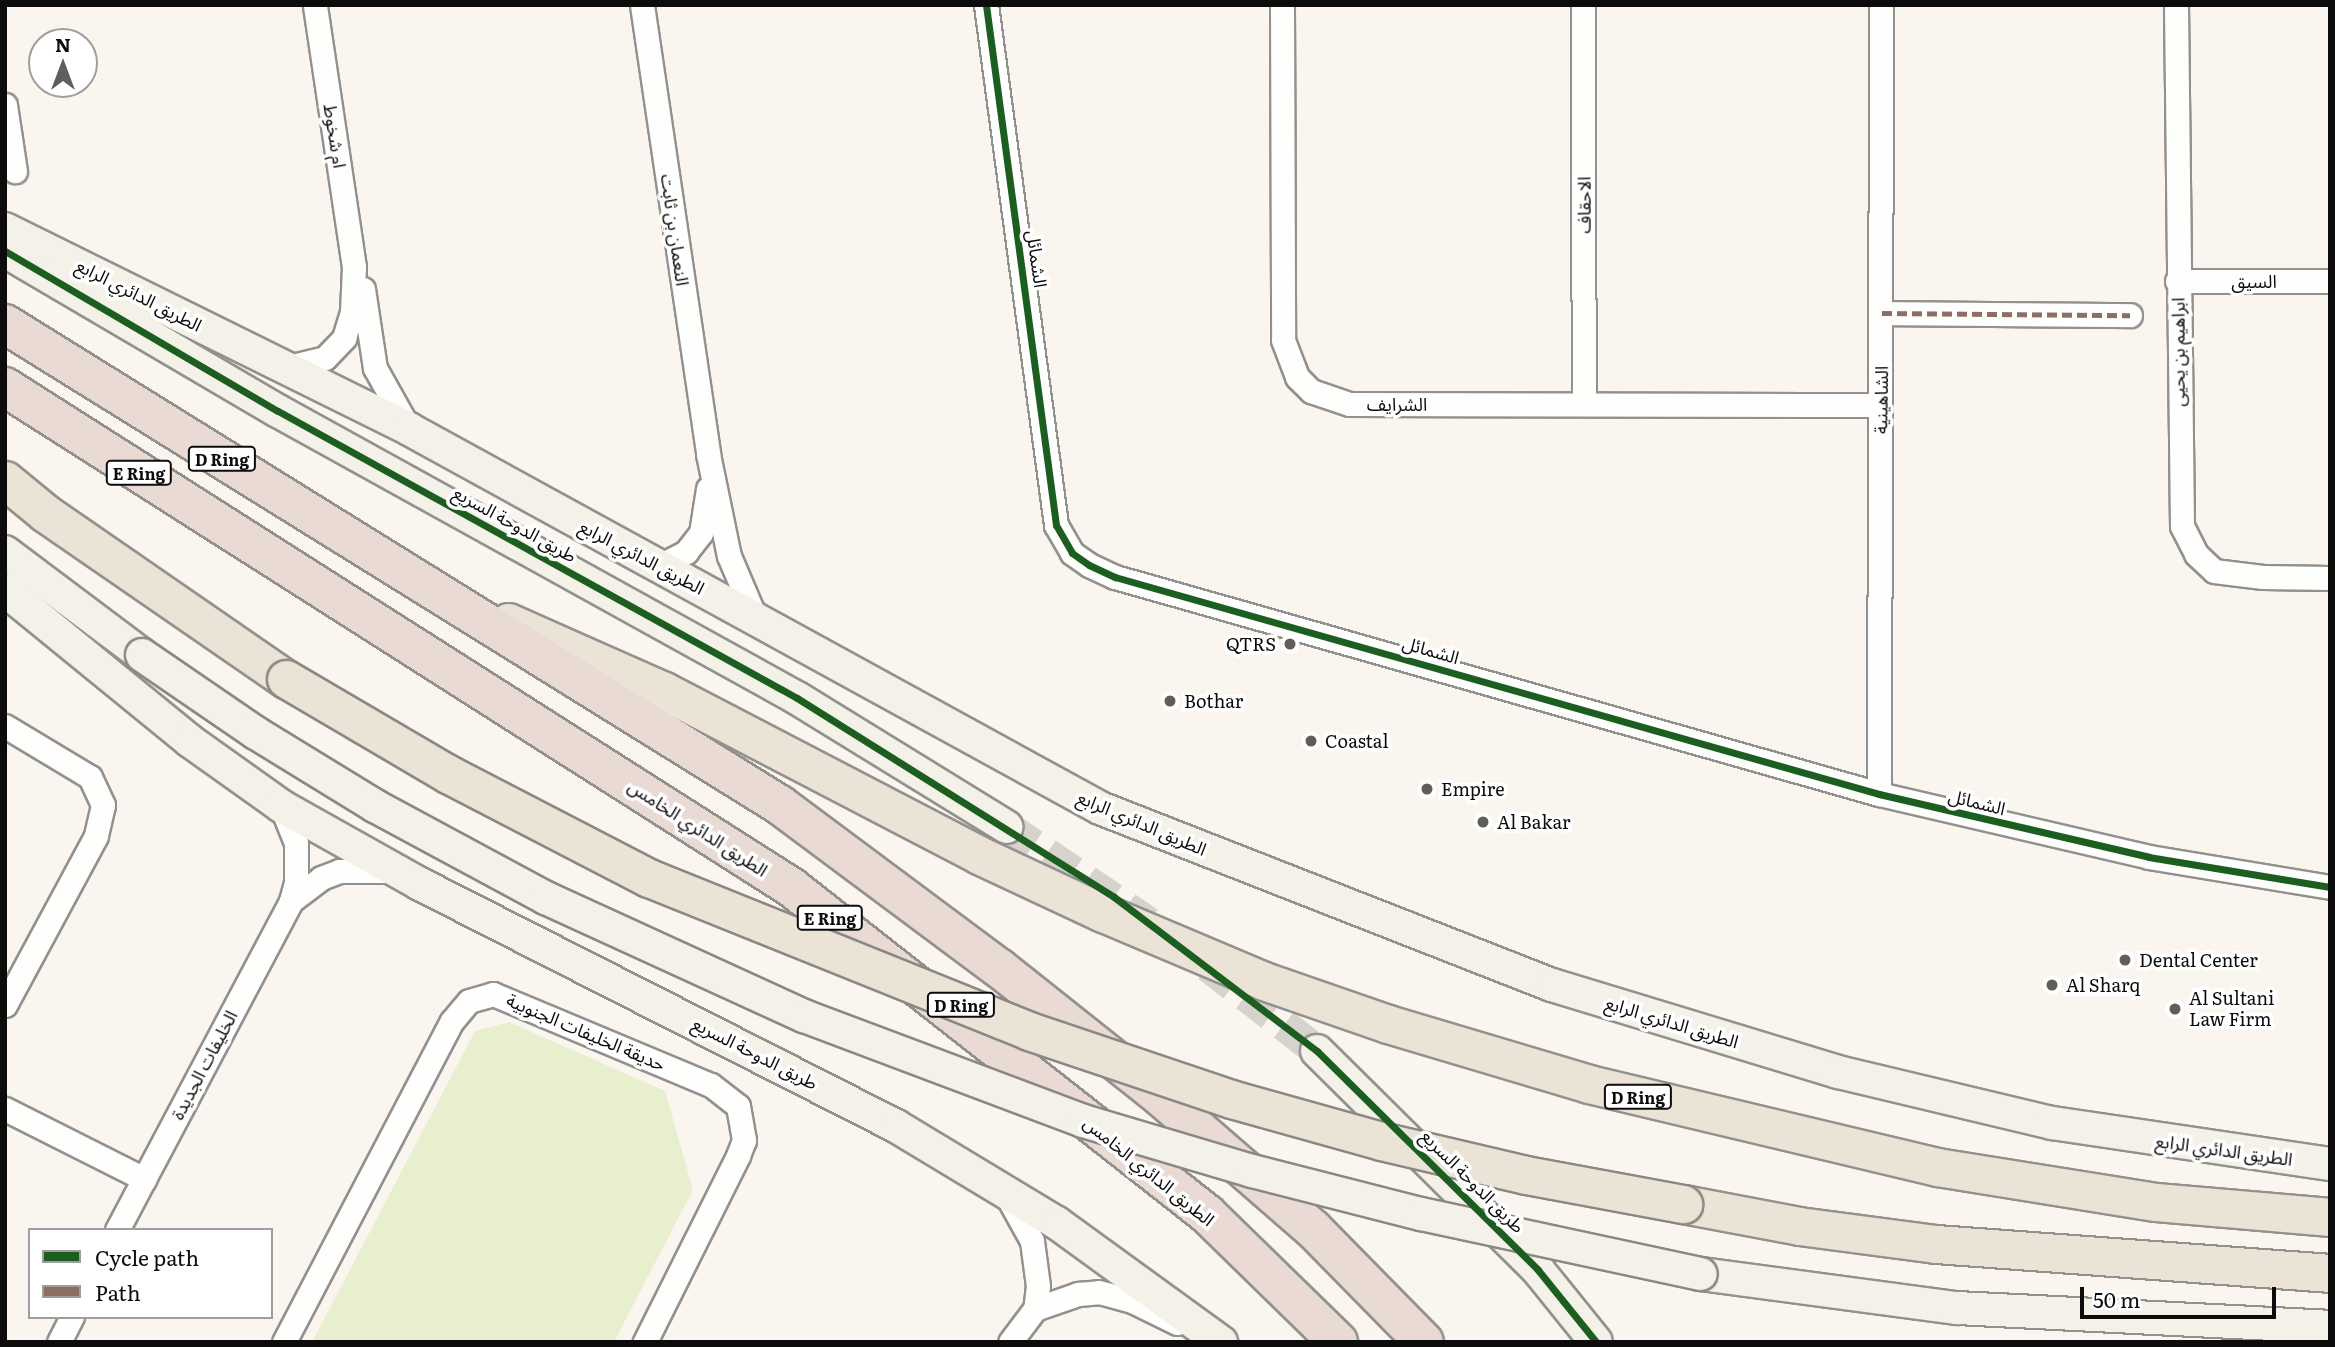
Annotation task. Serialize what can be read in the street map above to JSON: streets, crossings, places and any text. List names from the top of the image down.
{
  "streets": {
    "highway": ["D Ring", "E Ring", "الطريق الدائري الخامس"],
    "main road": ["الطريق الدائري الرابع", "طريق الدوحة السريع"],
    "street": [
      "ام شخوط",
      "الاحقاف",
      "النعمان بن ثابت",
      "الشمائل",
      "السيق",
      "ابراهيم بن يحيى",
      "الشاهينية",
      "الشرايف",
      "حديقة الخليفات الجنوبية",
      "الخليفات الجديدة"
    ]
  },
  "crossings": [
    ["ام شخوط", "الطريق الدائري الرابع"],
    ["الاحقاف", "الشرايف"],
    ["النعمان بن ثابت", "الطريق الدائري الرابع"],
    ["الشمائل", "الشاهينية"],
    ["السيق", "ابراهيم بن يحيى"],
    ["الشاهينية", "الشرايف"],
    ["طريق الدوحة السريع", "الخليفات الجديدة"]
  ],
  "places": [
    "QTRS",
    "Bothar",
    "Coastal",
    "Empire",
    "Al Bakar",
    "Dental Center",
    "Al Sharq",
    "Al Sultani Law Firm"
  ],
  "legend": ["Cycle path", "Path"],
  "scale_bar": "50 m",
  "north": "top"
}
